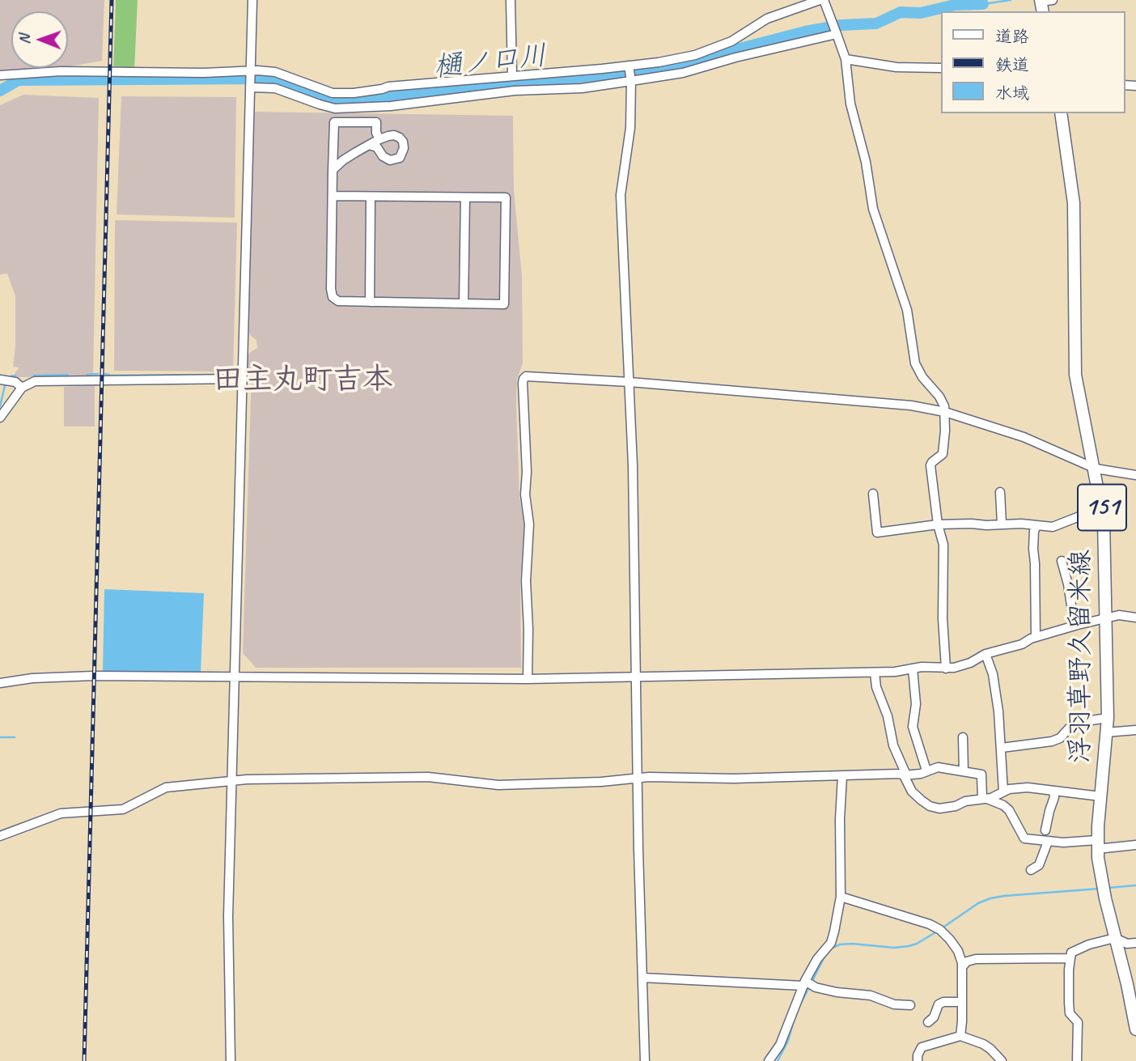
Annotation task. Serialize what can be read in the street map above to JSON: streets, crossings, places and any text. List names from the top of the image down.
{
  "streets": {
    "main road": ["151", "浮羽草野久留米線"]
  },
  "districts": ["田主丸町吉本"],
  "water": ["樋ノ口川"],
  "legend": ["道路", "鉄道", "水域"],
  "north": "left"
}
